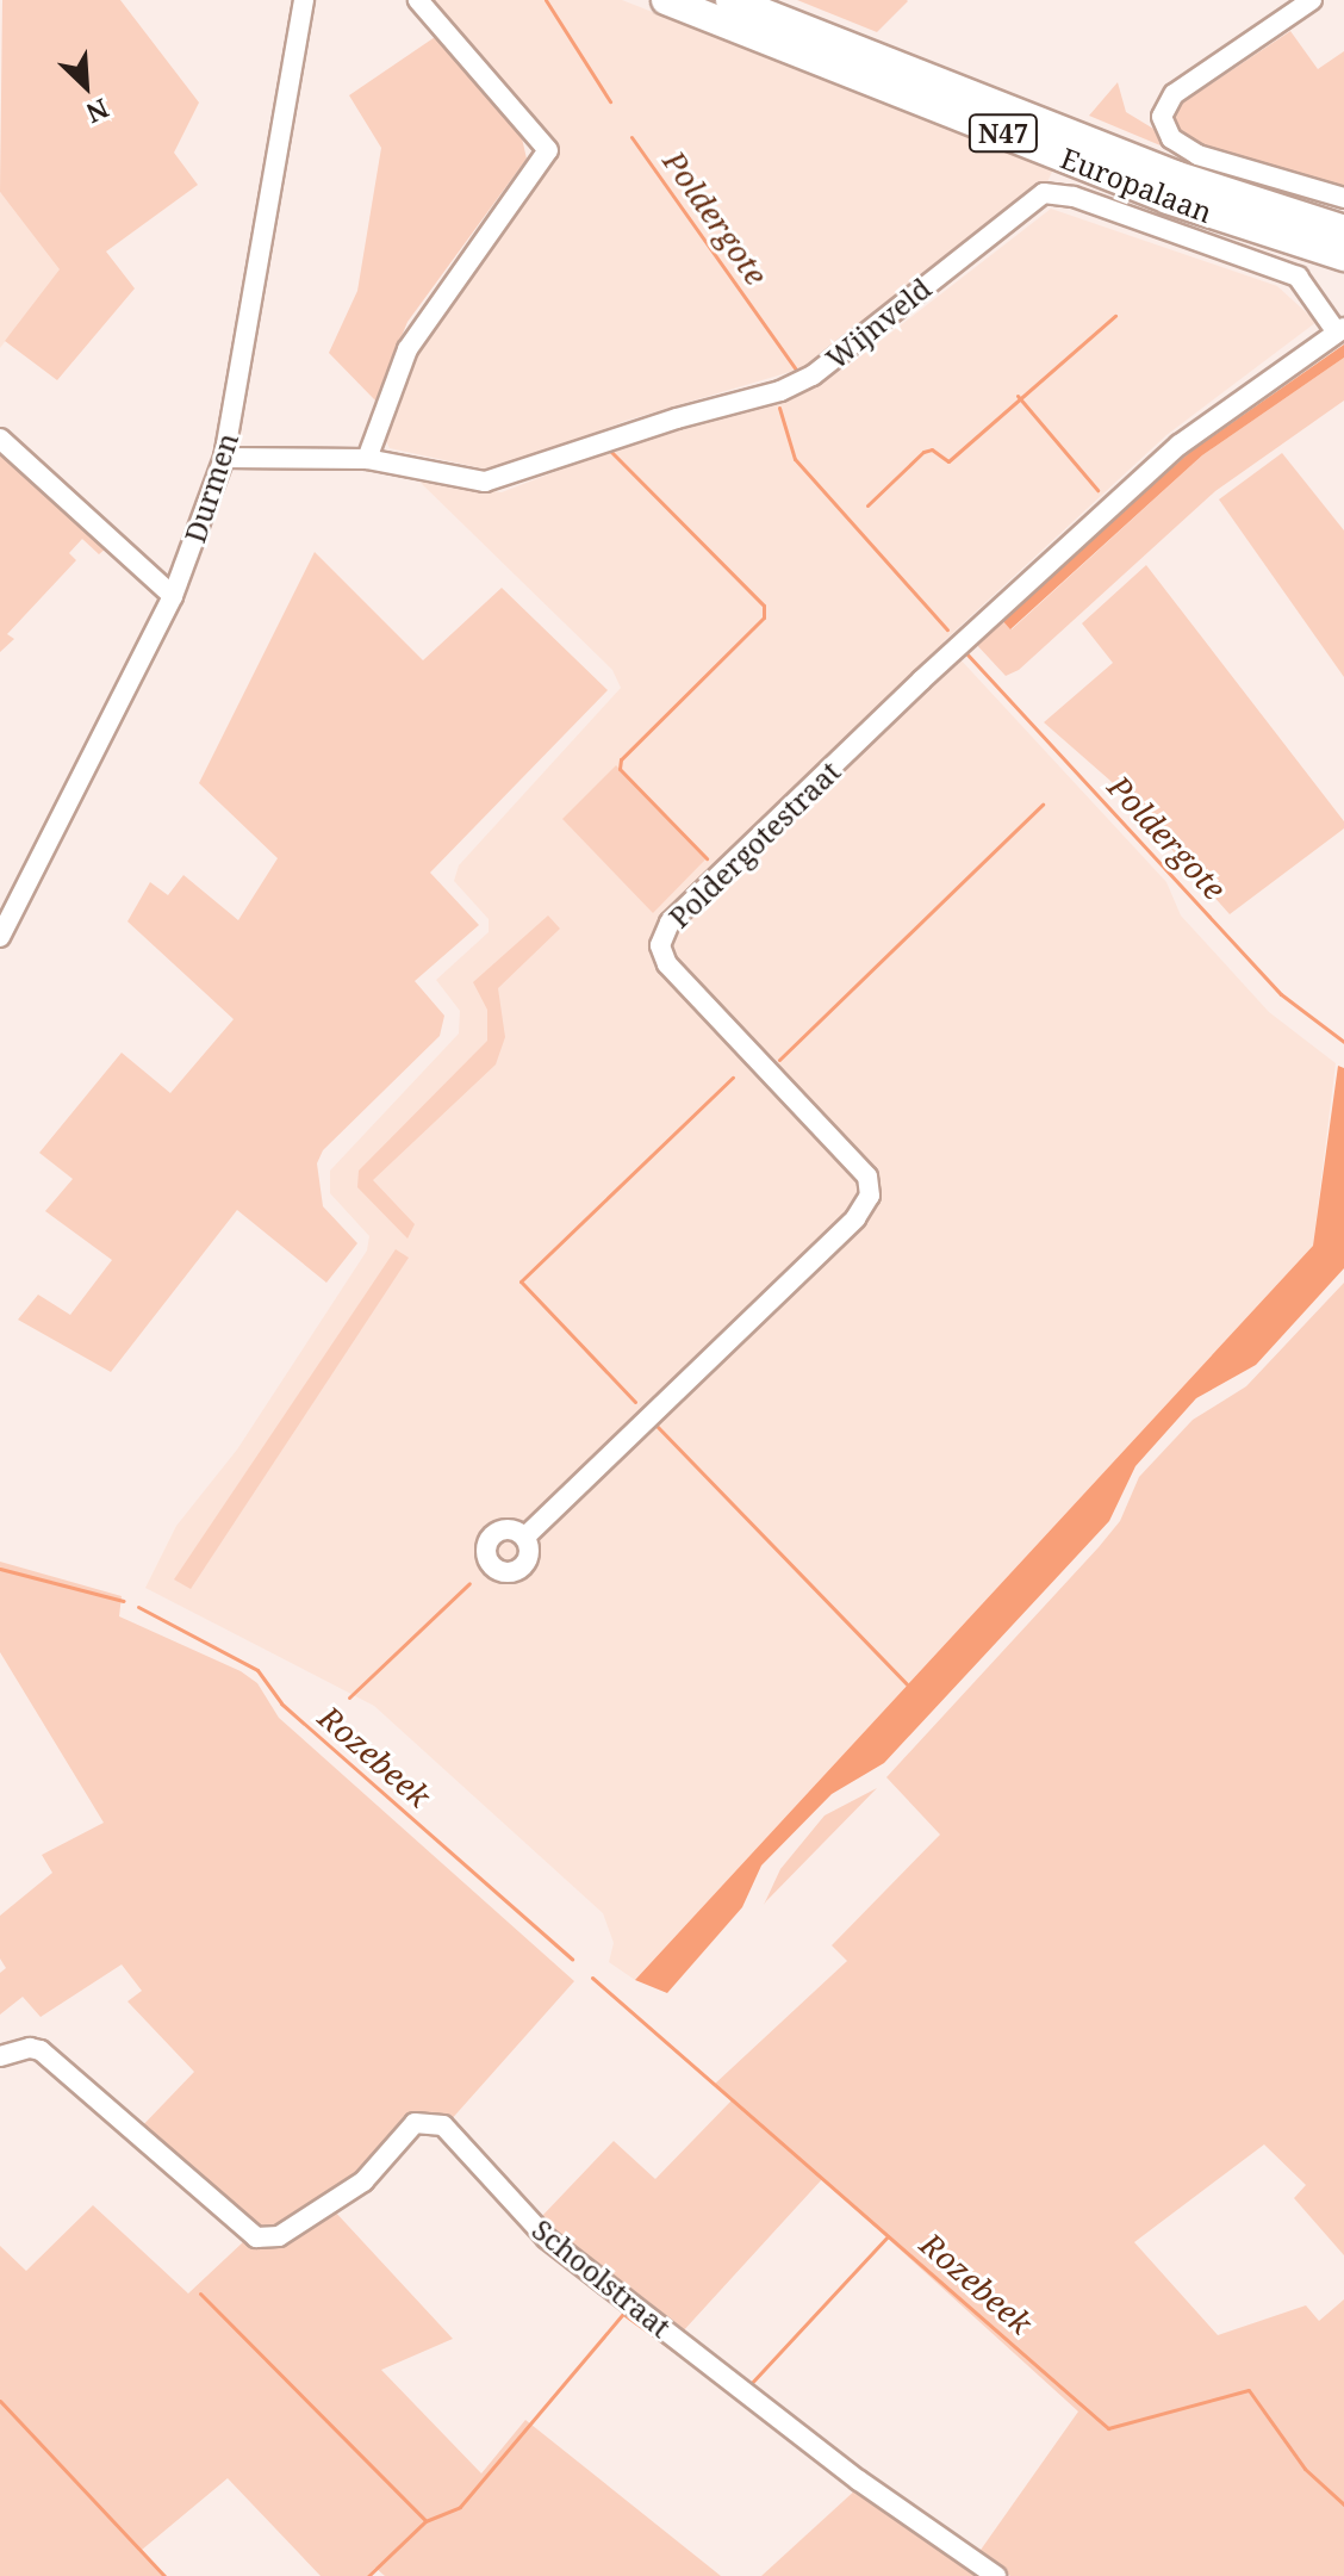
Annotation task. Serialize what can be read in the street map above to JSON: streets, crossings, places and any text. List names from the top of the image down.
{
  "streets": {
    "highway": ["N47", "Europalaan"],
    "street": [
      "Wijnveld",
      "Durmen",
      "Poldergotestraat",
      "Schoolstraat"
    ]
  },
  "crossings": [
    ["Wijnveld", "Durmen"],
    ["Wijnveld", "Poldergotestraat"]
  ],
  "water": ["Poldergote", "Rozebeek"],
  "north": "bottom right"
}
